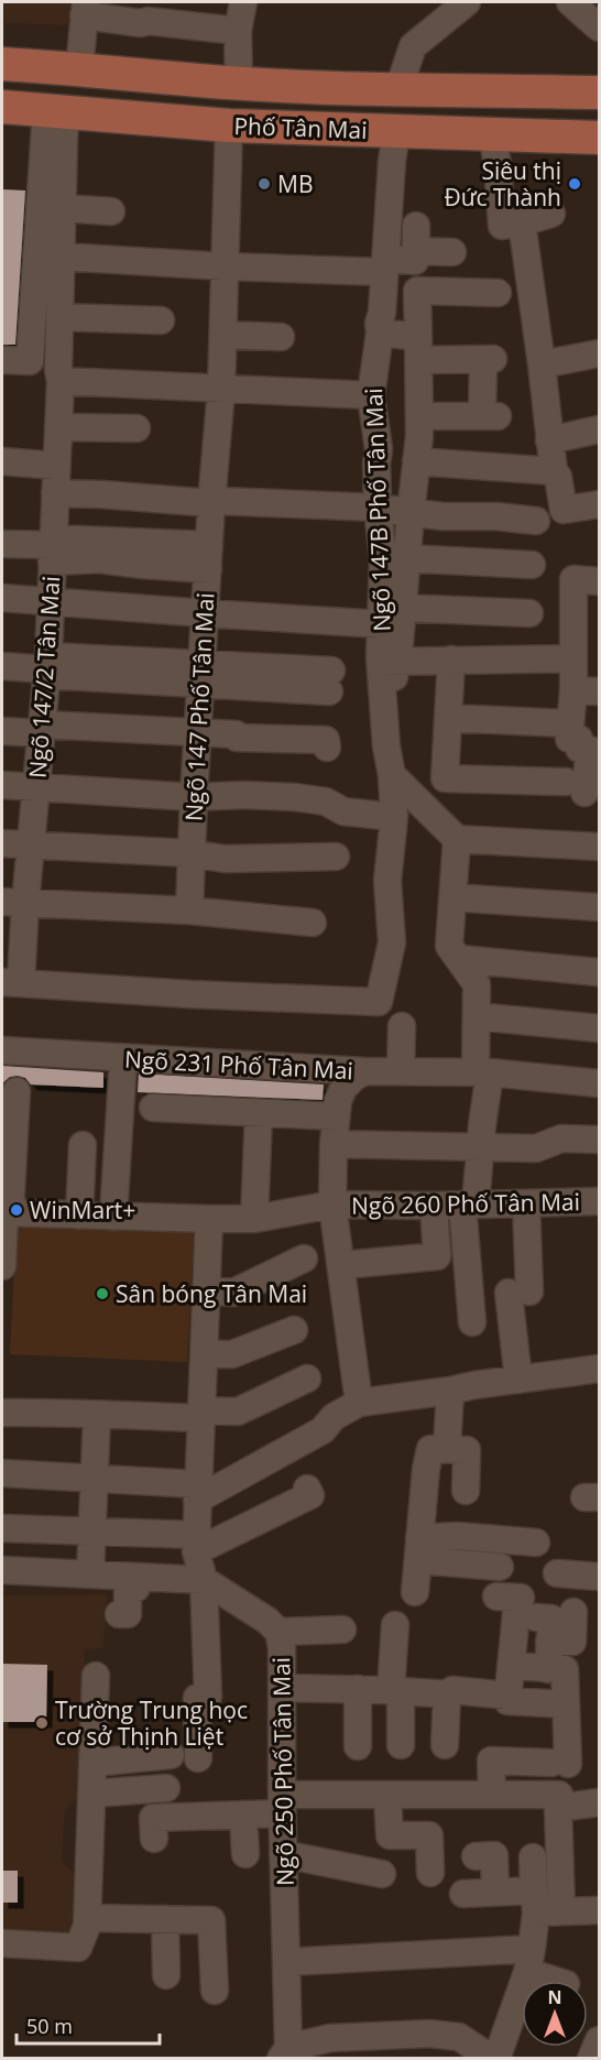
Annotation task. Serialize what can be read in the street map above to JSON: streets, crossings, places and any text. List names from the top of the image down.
{
  "streets": {
    "main road": ["Phố Tân Mai"],
    "street": [
      "Ngõ 147B Phố Tân Mai",
      "Ngõ 147/2 Tân Mai",
      "Ngõ 147 Phố Tân Mai",
      "Ngõ 231 Phố Tân Mai",
      "Ngõ 260 Phố Tân Mai",
      "Ngõ 250 Phố Tân Mai"
    ]
  },
  "crossings": [
    ["Phố Tân Mai", "Ngõ 147B Phố Tân Mai"],
    ["Phố Tân Mai", "Ngõ 147/2 Tân Mai"],
    ["Phố Tân Mai", "Ngõ 147 Phố Tân Mai"],
    ["Ngõ 147B Phố Tân Mai", "Ngõ 147/2 Tân Mai"]
  ],
  "places": [
    "MB",
    "Siêu thị Đức Thành",
    "WinMart+",
    "Sân bóng Tân Mai",
    "Trường Trung học cơ sở Thịnh Liệt"
  ],
  "scale_bar": "50 m",
  "north": "top"
}
